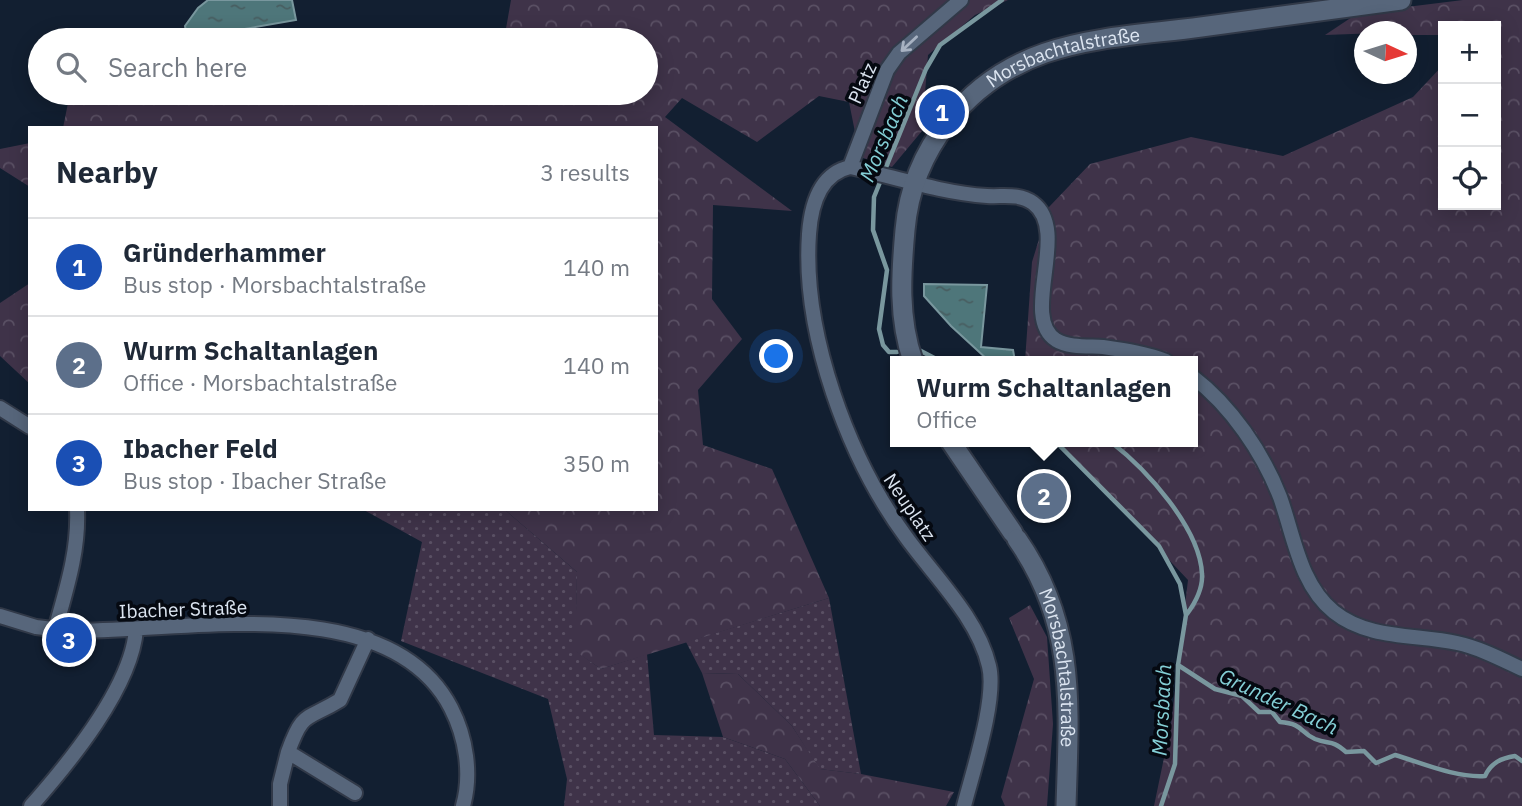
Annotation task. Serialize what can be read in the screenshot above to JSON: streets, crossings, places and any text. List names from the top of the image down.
{
  "streets": {
    "main road": ["Morsbachtalstraße"],
    "street": ["Platz", "Neuplatz", "Ibacher Straße"]
  },
  "crossings": [
    ["Platz", "Neuplatz"]
  ],
  "one_way": ["Platz"],
  "water": ["Morsbach", "Grunder Bach"],
  "north": "right",
  "page": {
    "map_buttons": ["+", "−"],
    "search": "Search here",
    "pins": ["1", "2", "3"],
    "heading": ["Nearby", "3 results"],
    "list": [
      {
        "mark": "1",
        "name": "Gründerhammer",
        "note": "Bus stop · Morsbachtalstraße",
        "value": "140 m"
      },
      {
        "mark": "2",
        "name": "Wurm Schaltanlagen",
        "note": "Office · Morsbachtalstraße",
        "value": "140 m"
      },
      {
        "mark": "3",
        "name": "Ibacher Feld",
        "note": "Bus stop · Ibacher Straße",
        "value": "350 m"
      }
    ],
    "popup": ["Wurm Schaltanlagen", "Office"]
  }
}
